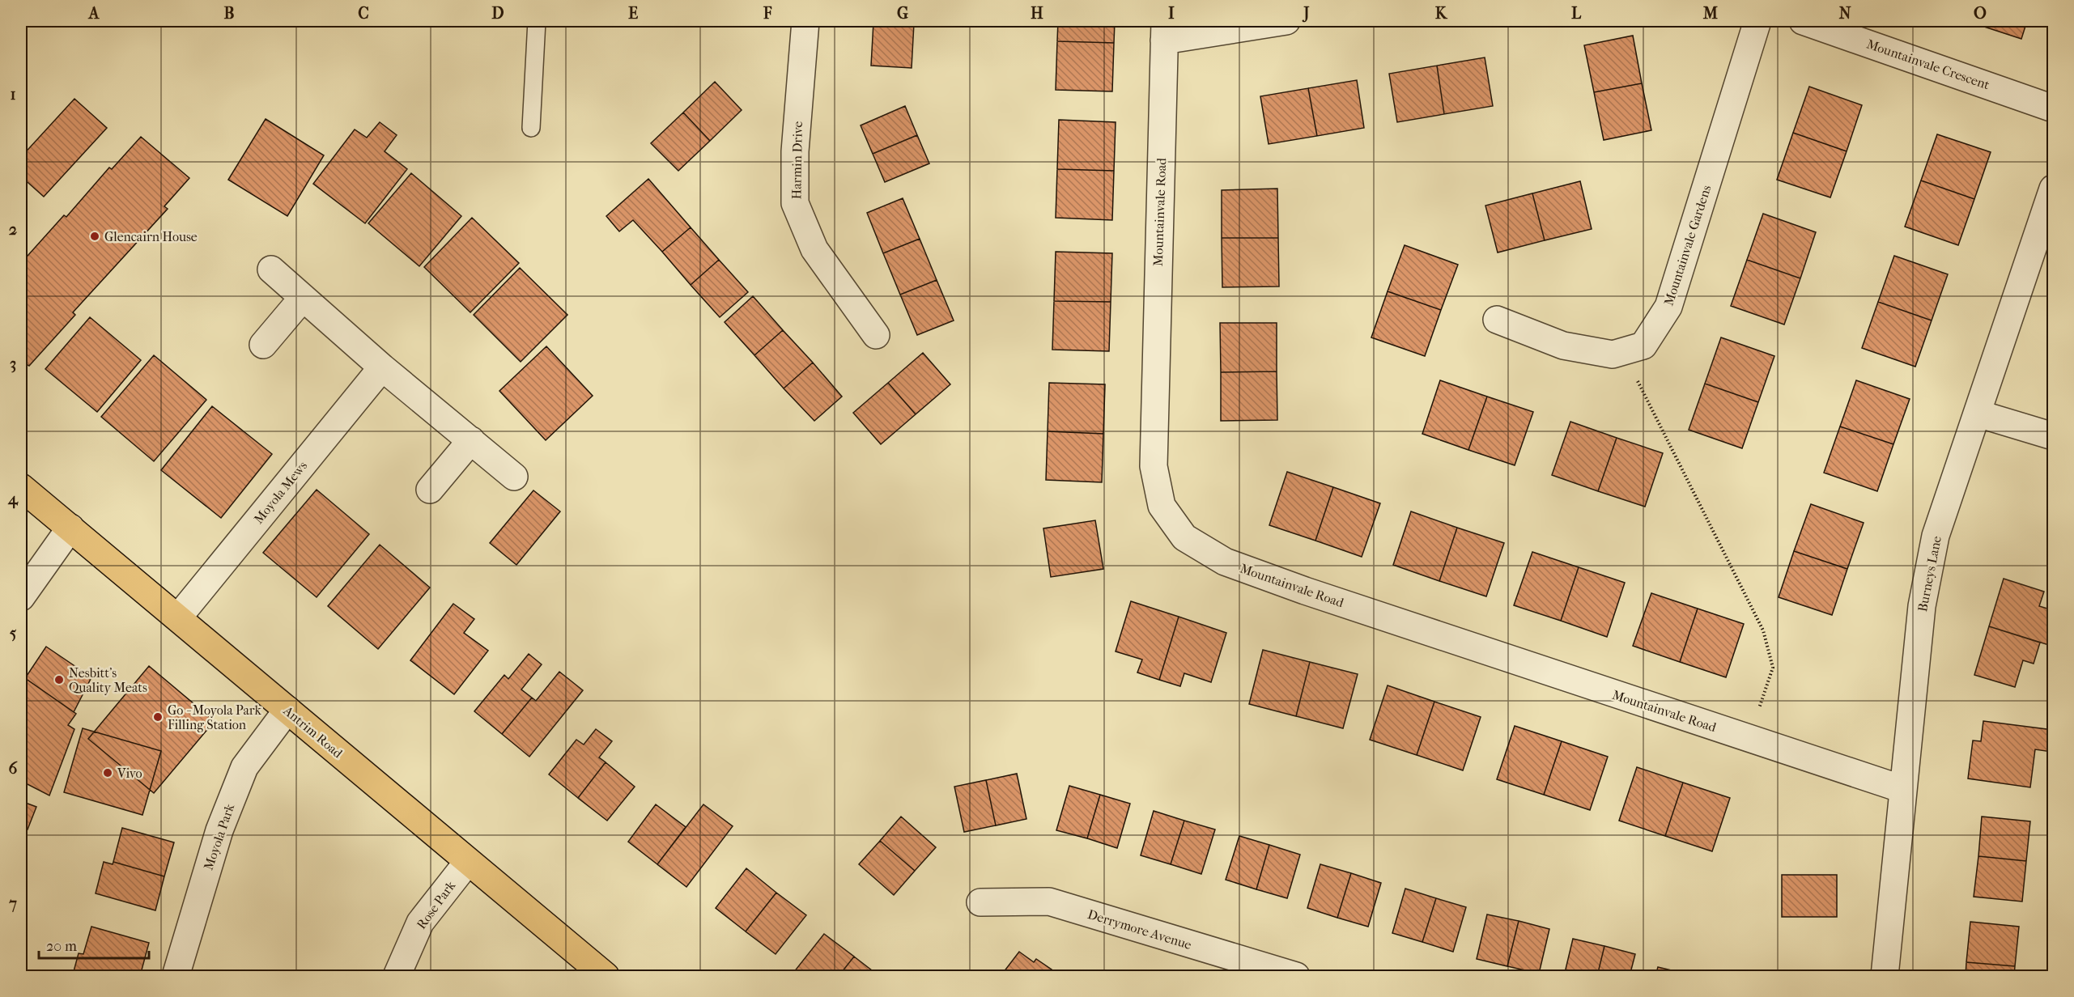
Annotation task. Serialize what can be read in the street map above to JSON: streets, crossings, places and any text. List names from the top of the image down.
{
  "streets": {
    "main road": ["Antrim Road"],
    "street": [
      "Mountainvale Crescent",
      "Harmin Drive",
      "Mountainvale Road",
      "Mountainvale Gardens",
      "Moyola Mews",
      "Burneys Lane",
      "Moyola Park",
      "Rose Park",
      "Derrymore Avenue"
    ]
  },
  "crossings": [
    ["Mountainvale Road", "Burneys Lane"],
    ["Moyola Mews", "Antrim Road"],
    ["Antrim Road", "Moyola Park"],
    ["Antrim Road", "Rose Park"]
  ],
  "places": [
    "Glencairn House",
    "Nesbitt's Quality Meats",
    "Go - Moyola Park Filling Station",
    "Vivo"
  ],
  "scale_bar": "20 m",
  "grid": {
    "columns": [
      "A",
      "B",
      "C",
      "D",
      "E",
      "F",
      "G",
      "H",
      "I",
      "J",
      "K",
      "L",
      "M",
      "N",
      "O"
    ],
    "rows": [
      "1",
      "2",
      "3",
      "4",
      "5",
      "6",
      "7"
    ]
  }
}
